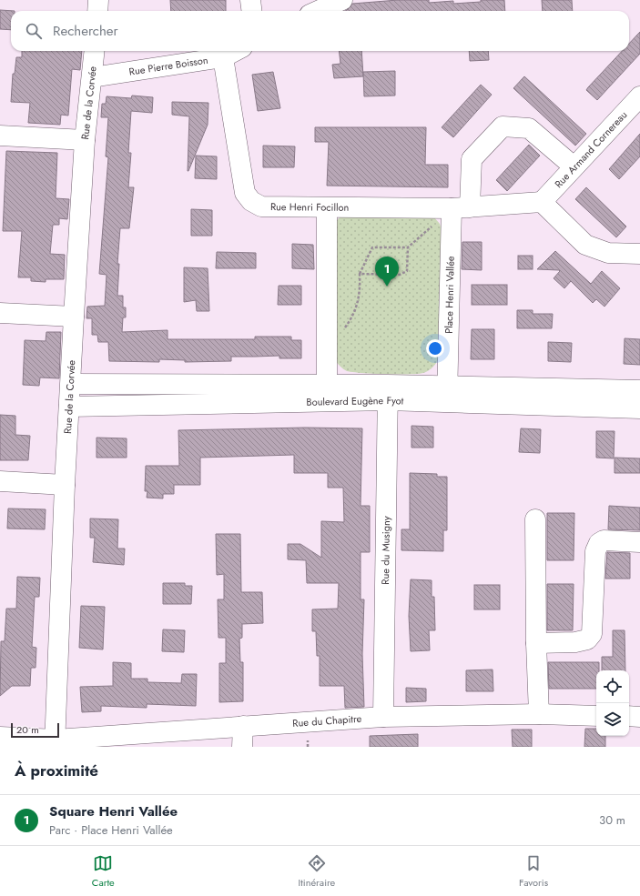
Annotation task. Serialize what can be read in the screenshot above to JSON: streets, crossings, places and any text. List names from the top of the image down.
{
  "streets": {
    "street": [
      "Rue Pierre Boisson",
      "Rue de la Corvée",
      "Rue Armand Cornereau",
      "Rue Henri Focillon",
      "Place Henri Vallée",
      "Boulevard Eugène Fyot",
      "Rue du Musigny",
      "Rue du Chapitre"
    ]
  },
  "crossings": [
    ["Rue Pierre Boisson", "Rue de la Corvée"],
    ["Rue Pierre Boisson", "Rue Henri Focillon"],
    ["Rue de la Corvée", "Boulevard Eugène Fyot"],
    ["Rue de la Corvée", "Rue du Chapitre"],
    ["Rue Armand Cornereau", "Rue Henri Focillon"],
    ["Rue Armand Cornereau", "Place Henri Vallée"],
    ["Rue Henri Focillon", "Place Henri Vallée"],
    ["Place Henri Vallée", "Boulevard Eugène Fyot"],
    ["Boulevard Eugène Fyot", "Rue du Musigny"],
    ["Rue du Musigny", "Rue du Chapitre"]
  ],
  "scale_bar": "20 m",
  "page": {
    "search": "Rechercher",
    "pins": "1",
    "scale": "20 m",
    "heading": "À proximité",
    "list": [
      {
        "mark": "1",
        "name": "Square Henri Vallée",
        "note": "Parc · Place Henri Vallée",
        "value": "30 m"
      }
    ],
    "nav": ["Carte", "Itinéraire", "Favoris"]
  }
}
